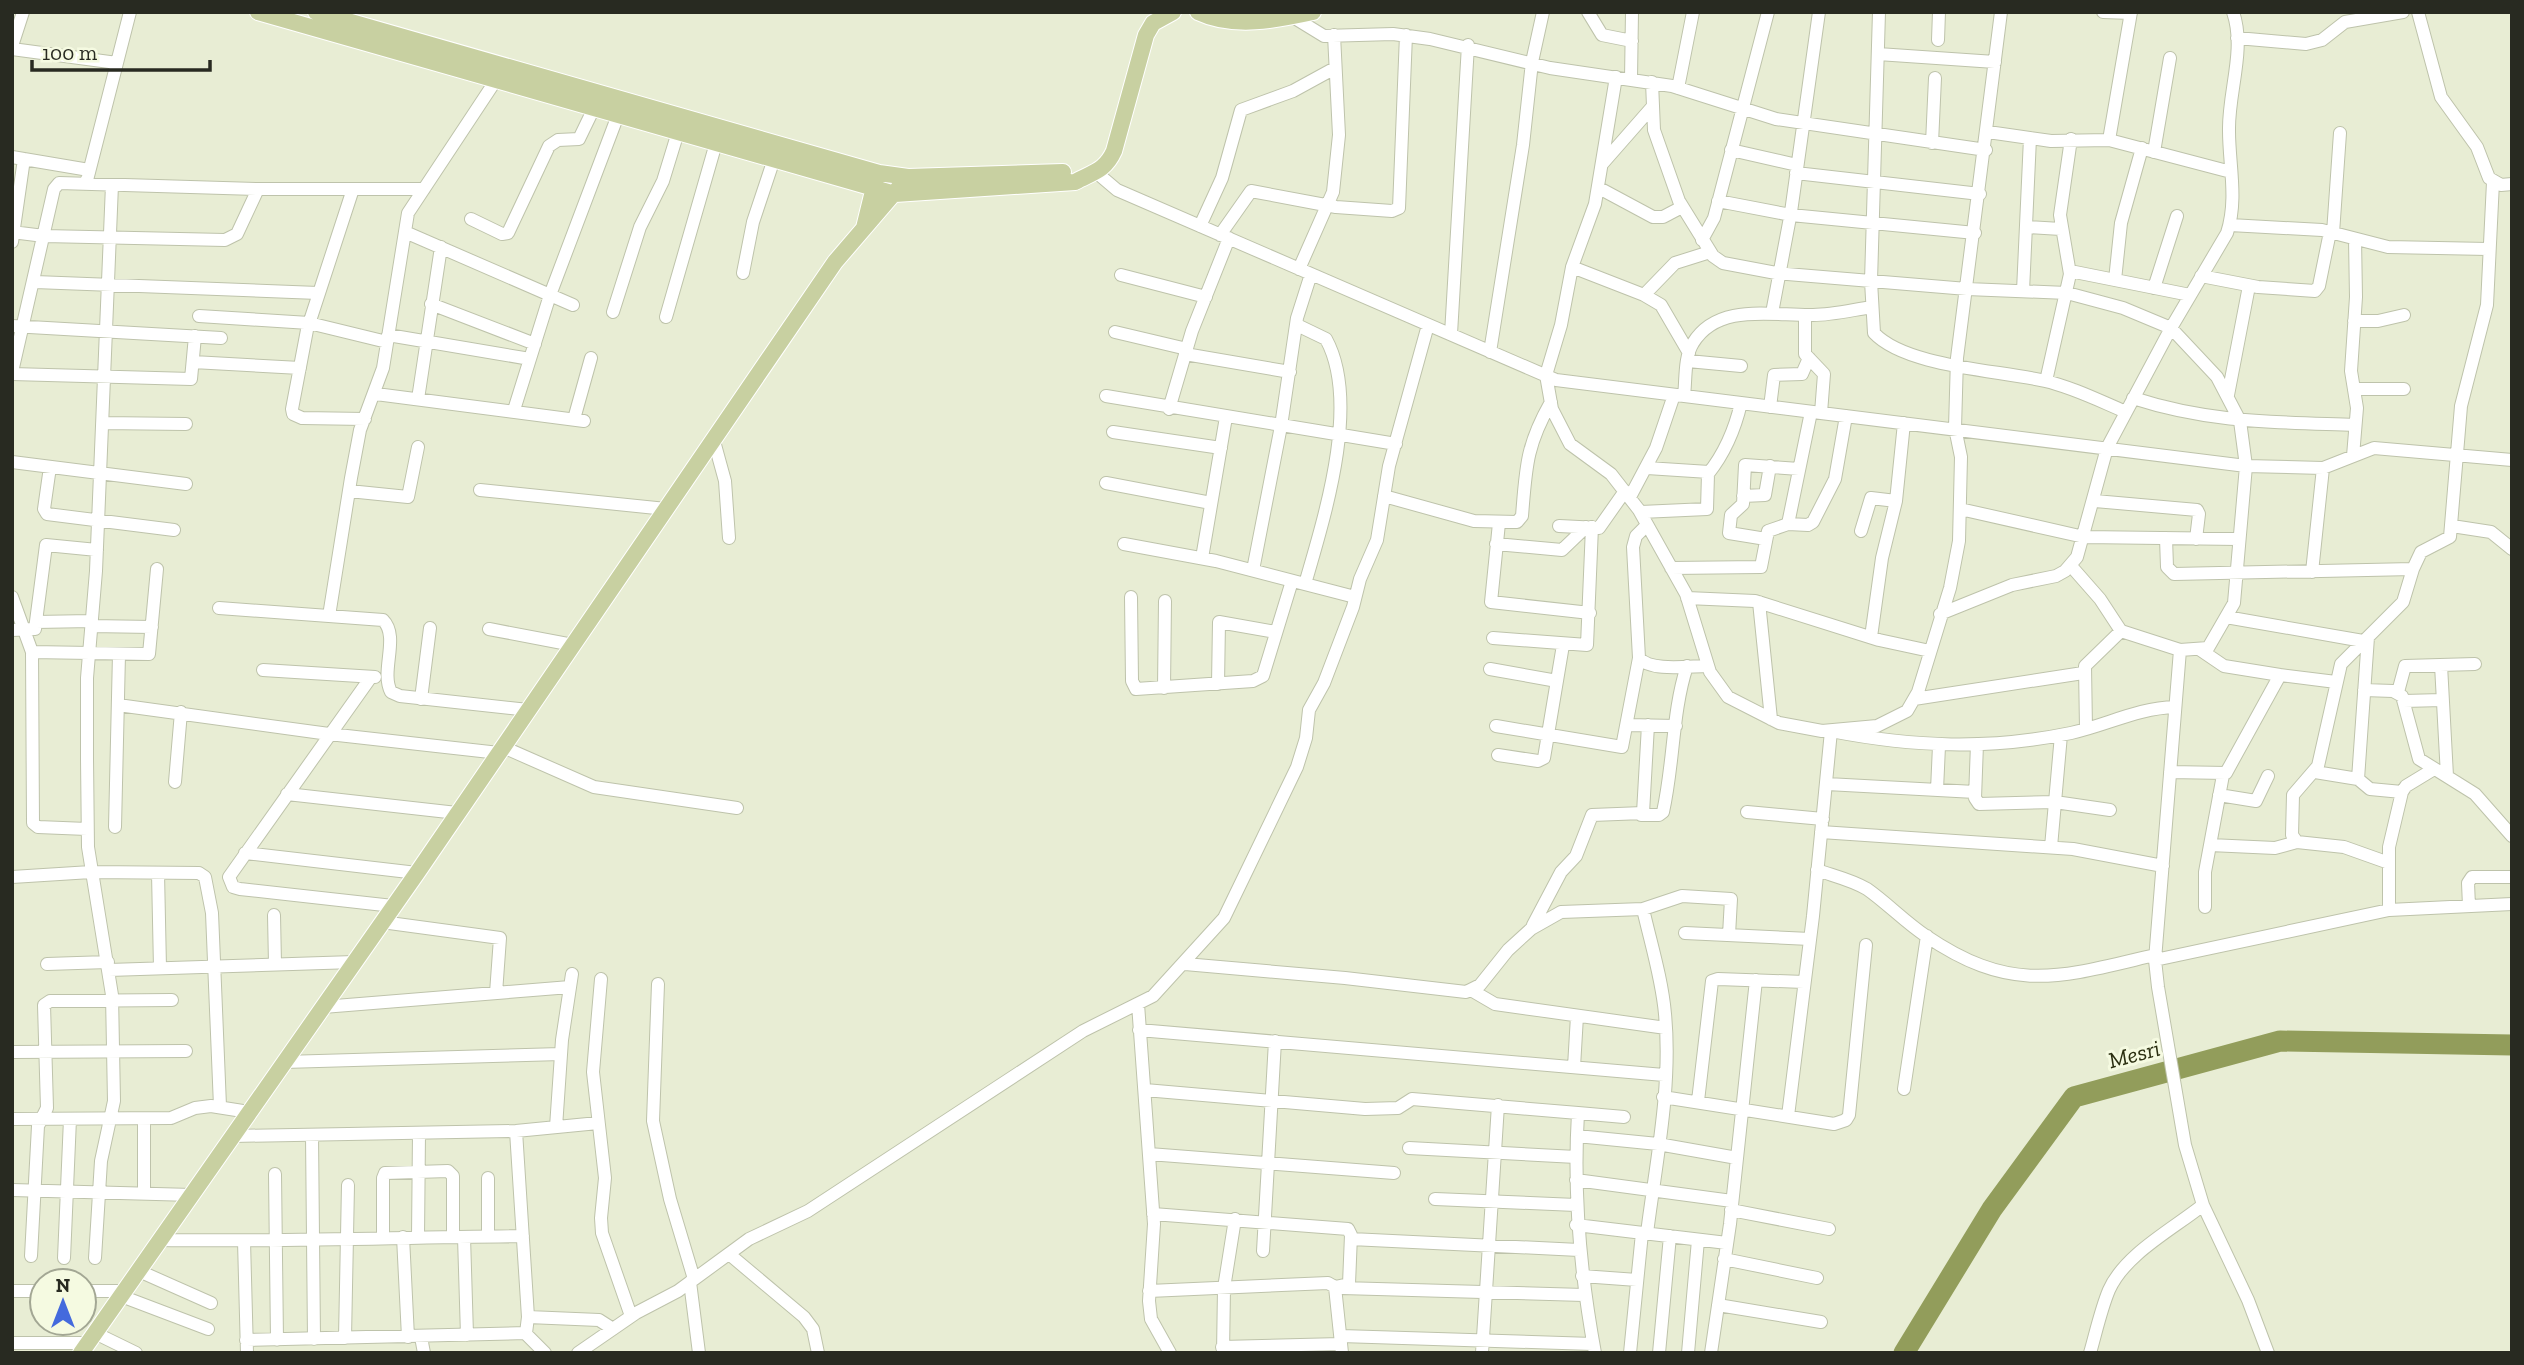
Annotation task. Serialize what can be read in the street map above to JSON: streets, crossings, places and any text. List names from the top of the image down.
{
  "water": ["Mesri"],
  "scale_bar": "100 m",
  "north": "top"
}
